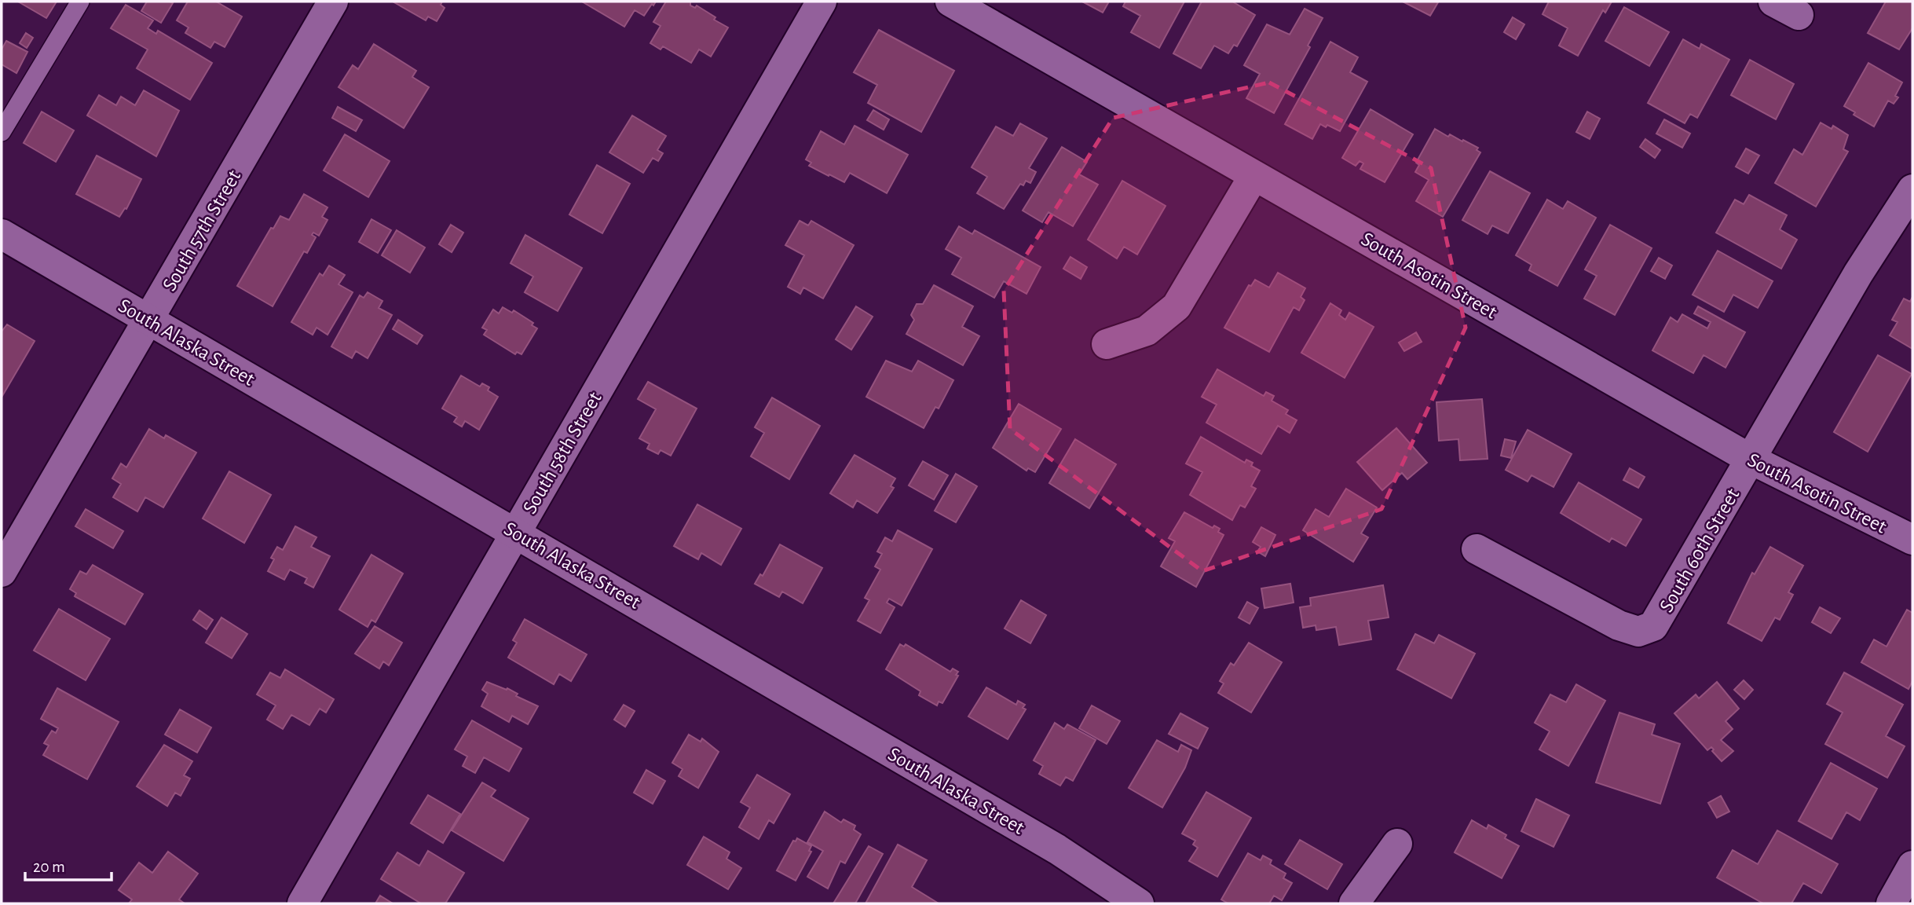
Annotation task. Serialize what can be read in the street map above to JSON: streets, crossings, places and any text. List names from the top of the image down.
{
  "streets": {
    "street": [
      "South 57th Street",
      "South Asotin Street",
      "South Alaska Street",
      "South 58th Street",
      "South 60th Street"
    ]
  },
  "crossings": [
    ["South 57th Street", "South Alaska Street"],
    ["South Asotin Street", "South 60th Street"],
    ["South Alaska Street", "South 58th Street"]
  ],
  "scale_bar": "20 m"
}
